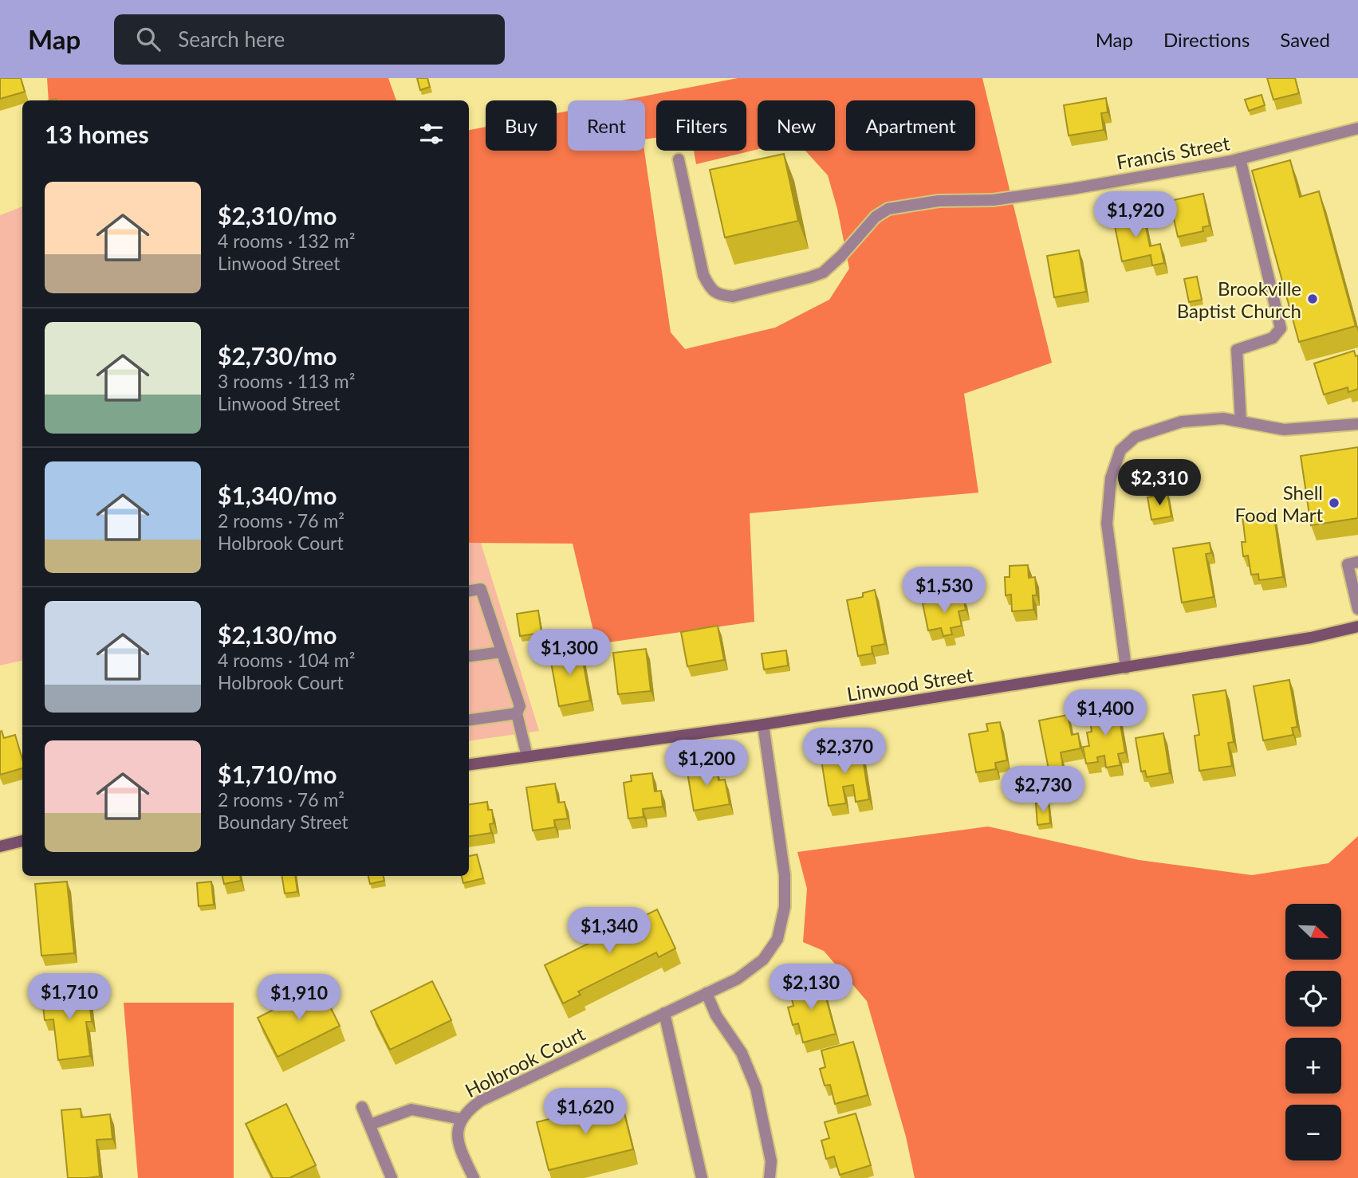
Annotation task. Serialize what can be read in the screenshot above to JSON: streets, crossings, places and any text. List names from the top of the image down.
{
  "streets": {
    "main road": ["Linwood Street"],
    "street": ["Francis Street", "Holbrook Court"]
  },
  "crossings": [
    ["Linwood Street", "Holbrook Court"]
  ],
  "places": ["Brookville Baptist Church", "Shell Food Mart"],
  "north": "bottom right",
  "page": {
    "header": "Map",
    "search": "Search here",
    "nav": ["Map", "Directions", "Saved"],
    "chip": [
      "Buy",
      "Rent",
      "Filters",
      "New",
      "Apartment"
    ],
    "heading": "13 homes",
    "list": [
      {
        "name": "$2,310/mo",
        "note": "4 rooms · 132 m² · Linwood Street"
      },
      {
        "name": "$2,730/mo",
        "note": "3 rooms · 113 m² · Linwood Street"
      },
      {
        "name": "$1,340/mo",
        "note": "2 rooms · 76 m² · Holbrook Court"
      },
      {
        "name": "$2,130/mo",
        "note": "4 rooms · 104 m² · Holbrook Court"
      },
      {
        "name": "$1,710/mo",
        "note": "2 rooms · 76 m² · Boundary Street"
      }
    ],
    "price": [
      "$1,920",
      "$2,310",
      "$1,530",
      "$1,300",
      "$1,400",
      "$2,370",
      "$1,200",
      "$2,730",
      "$1,340",
      "$2,130",
      "$1,710",
      "$1,910",
      "$1,620"
    ],
    "map_buttons": ["+", "−"]
  }
}
